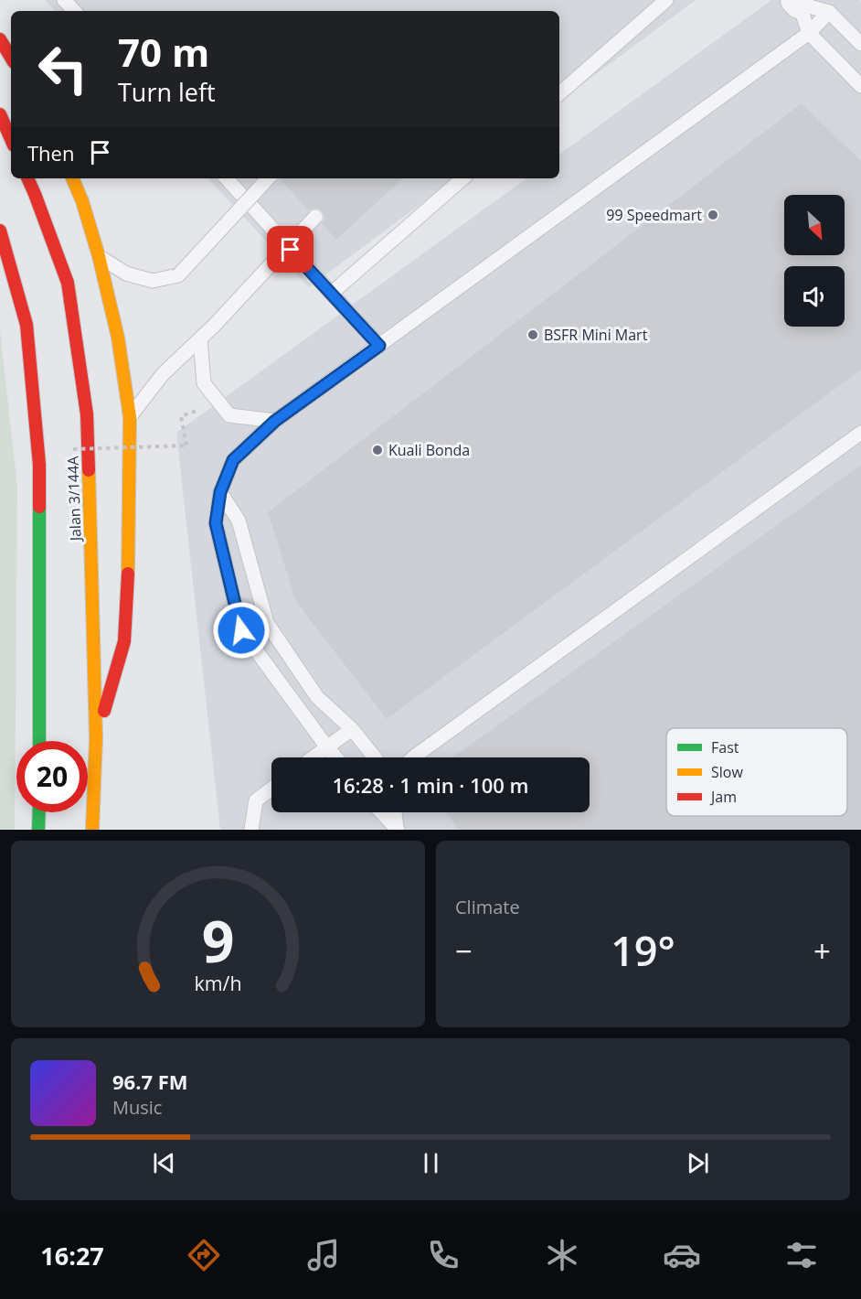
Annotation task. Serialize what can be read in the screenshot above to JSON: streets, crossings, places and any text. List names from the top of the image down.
{
  "streets": {
    "street": ["Jalan 3/144A"]
  },
  "places": ["99 Speedmart", "BSFR Mini Mart", "Kuali Bonda"],
  "legend": ["Fast", "Slow", "Jam"],
  "north": "bottom right",
  "page": {
    "turn": ["70 m", "Turn left"],
    "then": "Then",
    "limit": "20",
    "trip": "16:28 · 1 min · 100 m",
    "tile": "Climate",
    "heat": ["−", "19°", "+"],
    "song": ["96.7 FM", "Music"],
    "tabs": "16:27",
    "gauge": ["9", "km/h"]
  }
}
